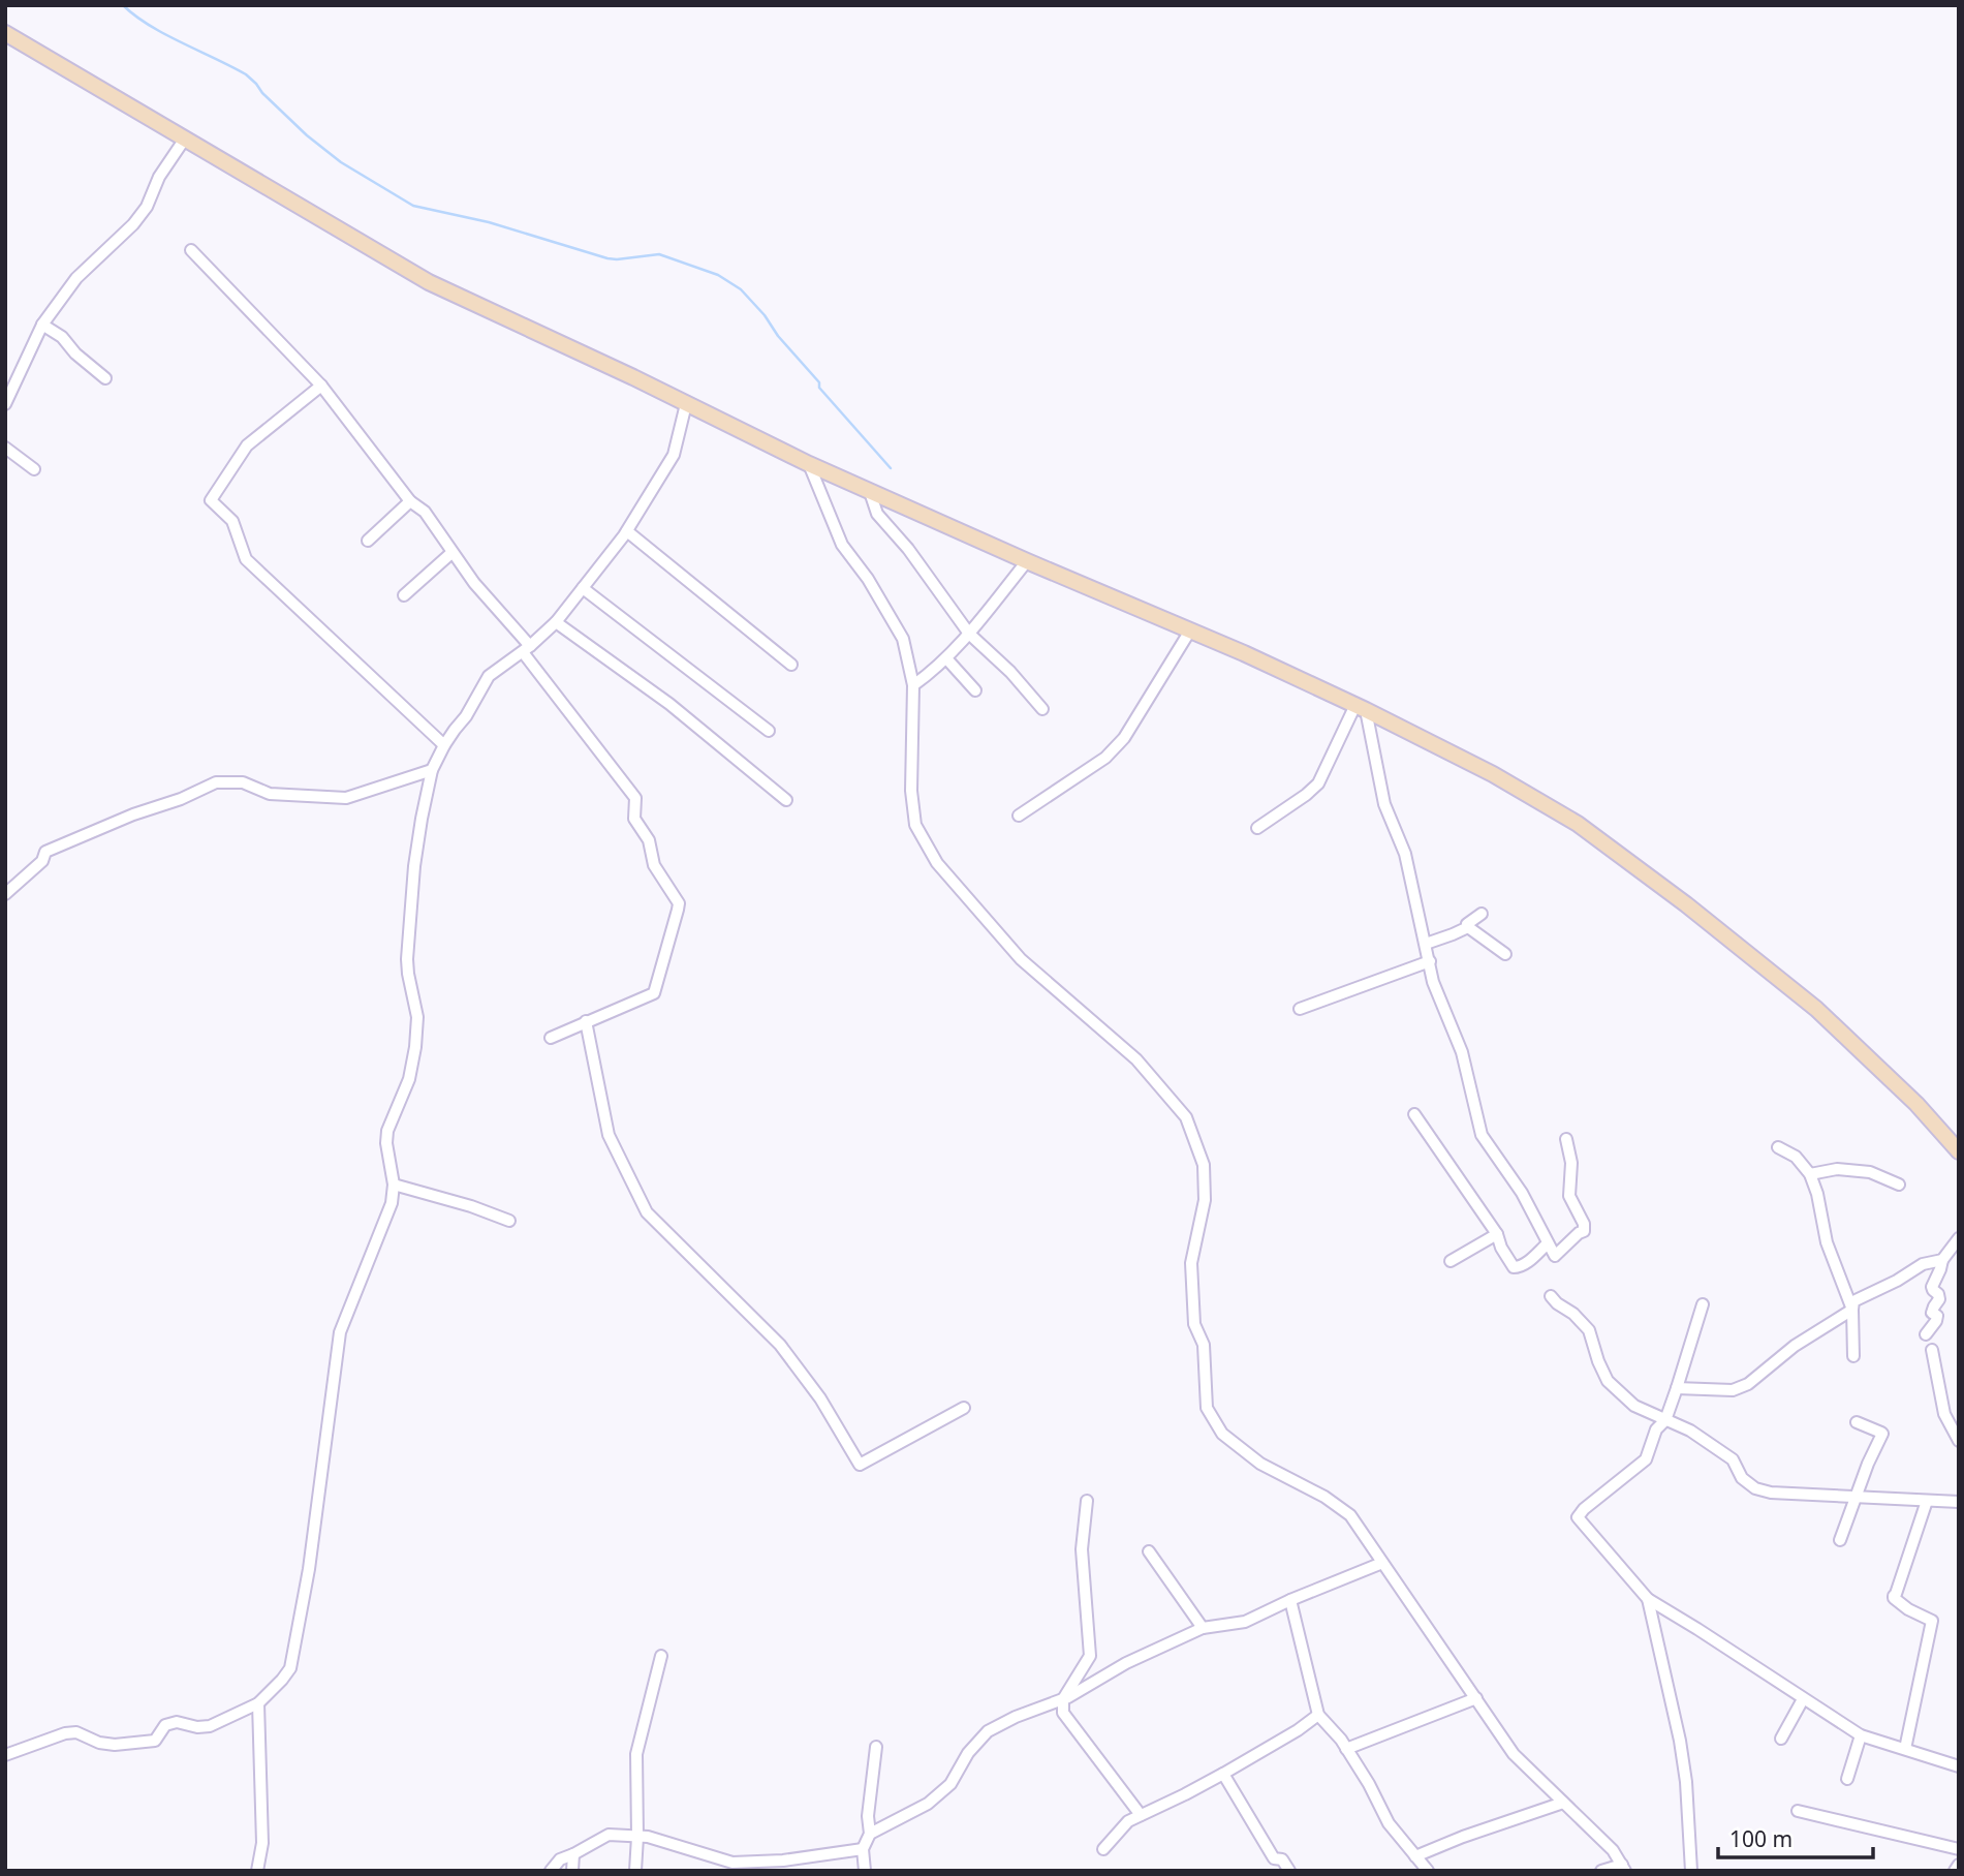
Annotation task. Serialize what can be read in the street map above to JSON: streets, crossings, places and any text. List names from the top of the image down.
{
  "scale_bar": "100 m"
}
